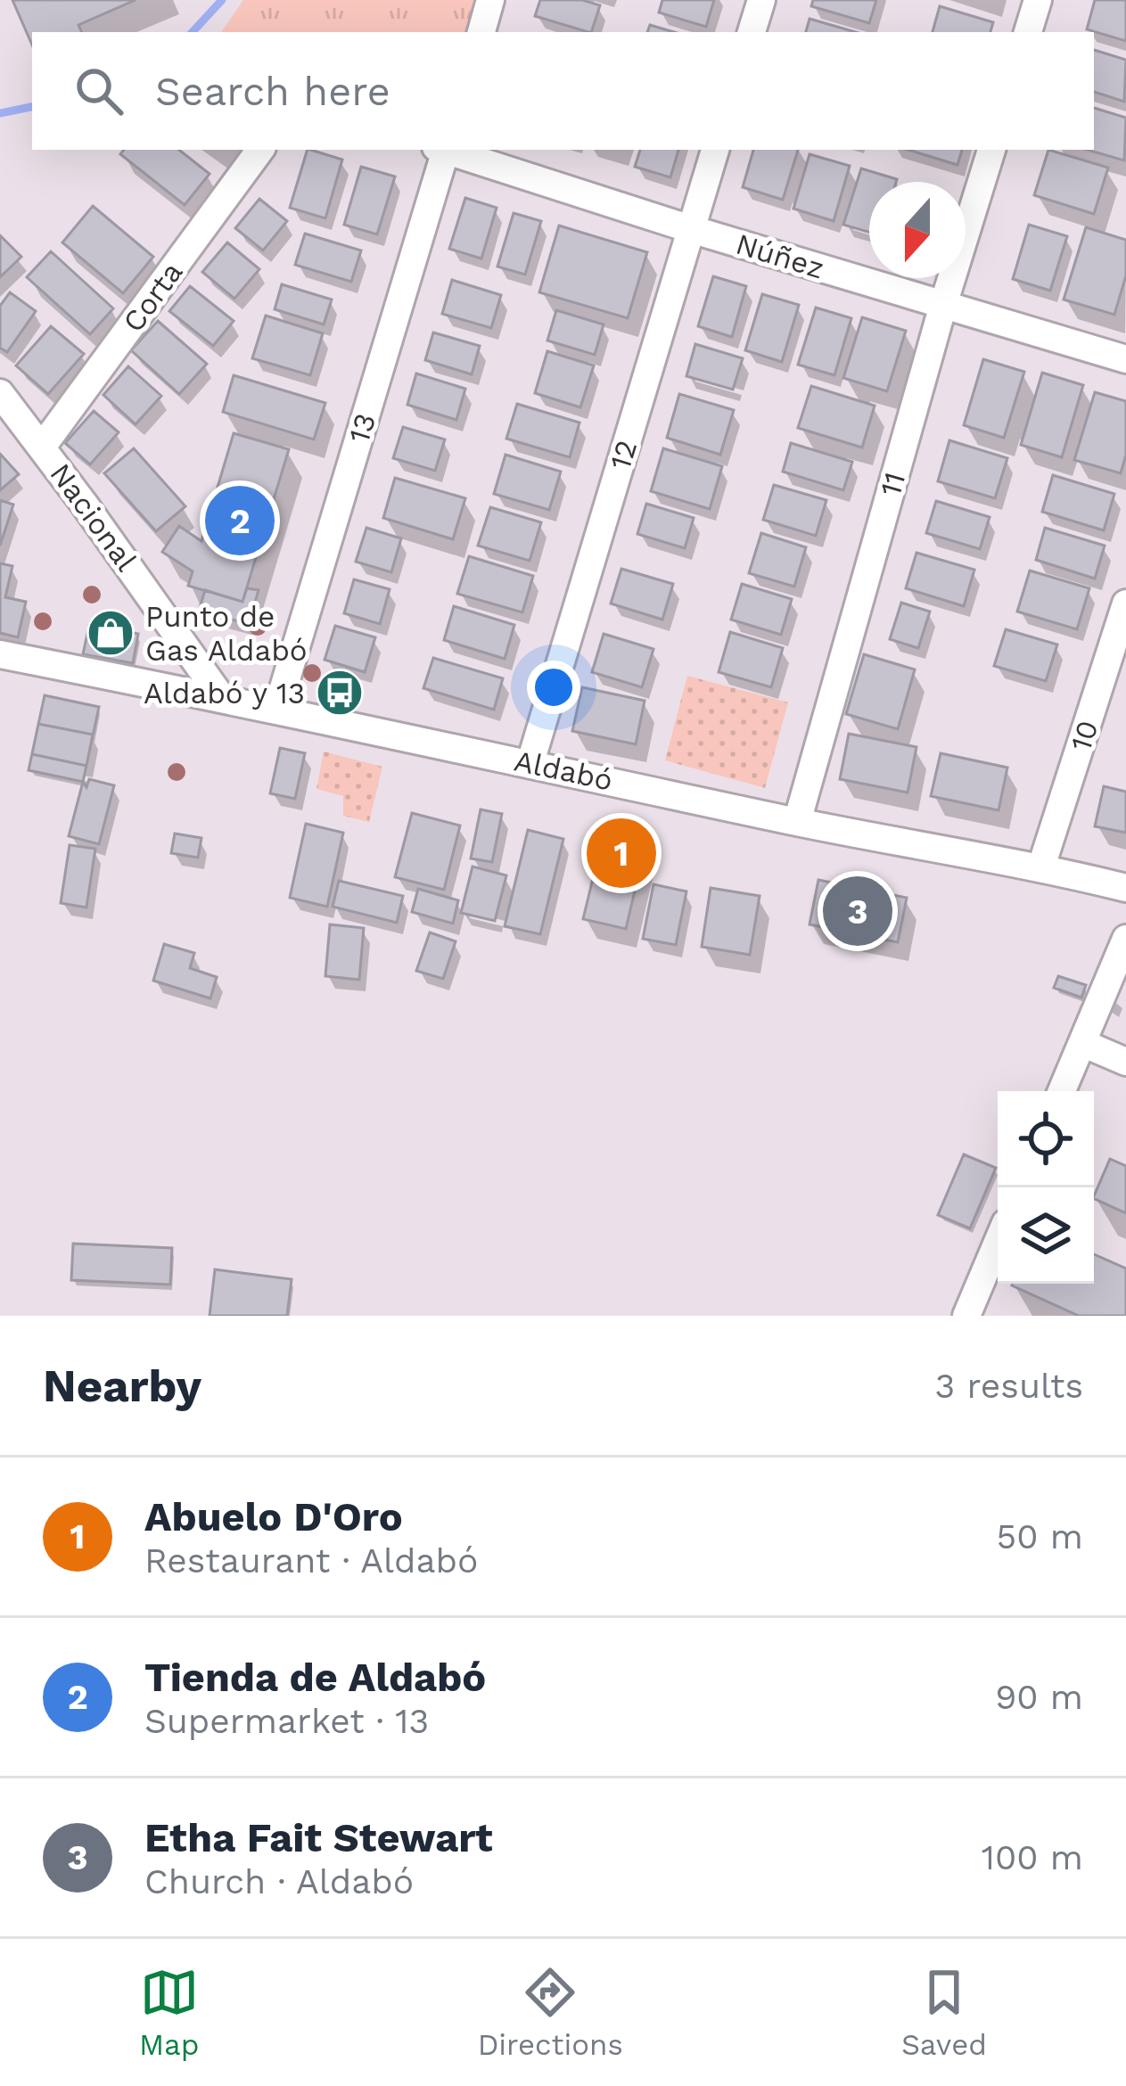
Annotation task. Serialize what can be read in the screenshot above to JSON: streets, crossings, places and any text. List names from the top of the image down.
{
  "streets": {
    "street": [
      "Núñez",
      "Corta",
      "13",
      "12",
      "11",
      "Nacional",
      "10",
      "Aldabó"
    ]
  },
  "crossings": [
    ["Núñez", "12"],
    ["Núñez", "11"],
    ["Corta", "Nacional"],
    ["13", "Aldabó"],
    ["12", "Aldabó"],
    ["11", "Aldabó"],
    ["Nacional", "Aldabó"],
    ["10", "Aldabó"]
  ],
  "places": {
    "shop": ["Punto de Gas Aldabó"],
    "bus stop": ["Aldabó y 13"]
  },
  "north": "bottom",
  "page": {
    "search": "Search here",
    "pins": ["2", "1", "3"],
    "heading": ["Nearby", "3 results"],
    "list": [
      {
        "mark": "1",
        "name": "Abuelo D'Oro",
        "note": "Restaurant · Aldabó",
        "value": "50 m"
      },
      {
        "mark": "2",
        "name": "Tienda de Aldabó",
        "note": "Supermarket · 13",
        "value": "90 m"
      },
      {
        "mark": "3",
        "name": "Etha Fait Stewart",
        "note": "Church · Aldabó",
        "value": "100 m"
      }
    ],
    "nav": ["Map", "Directions", "Saved"]
  }
}
